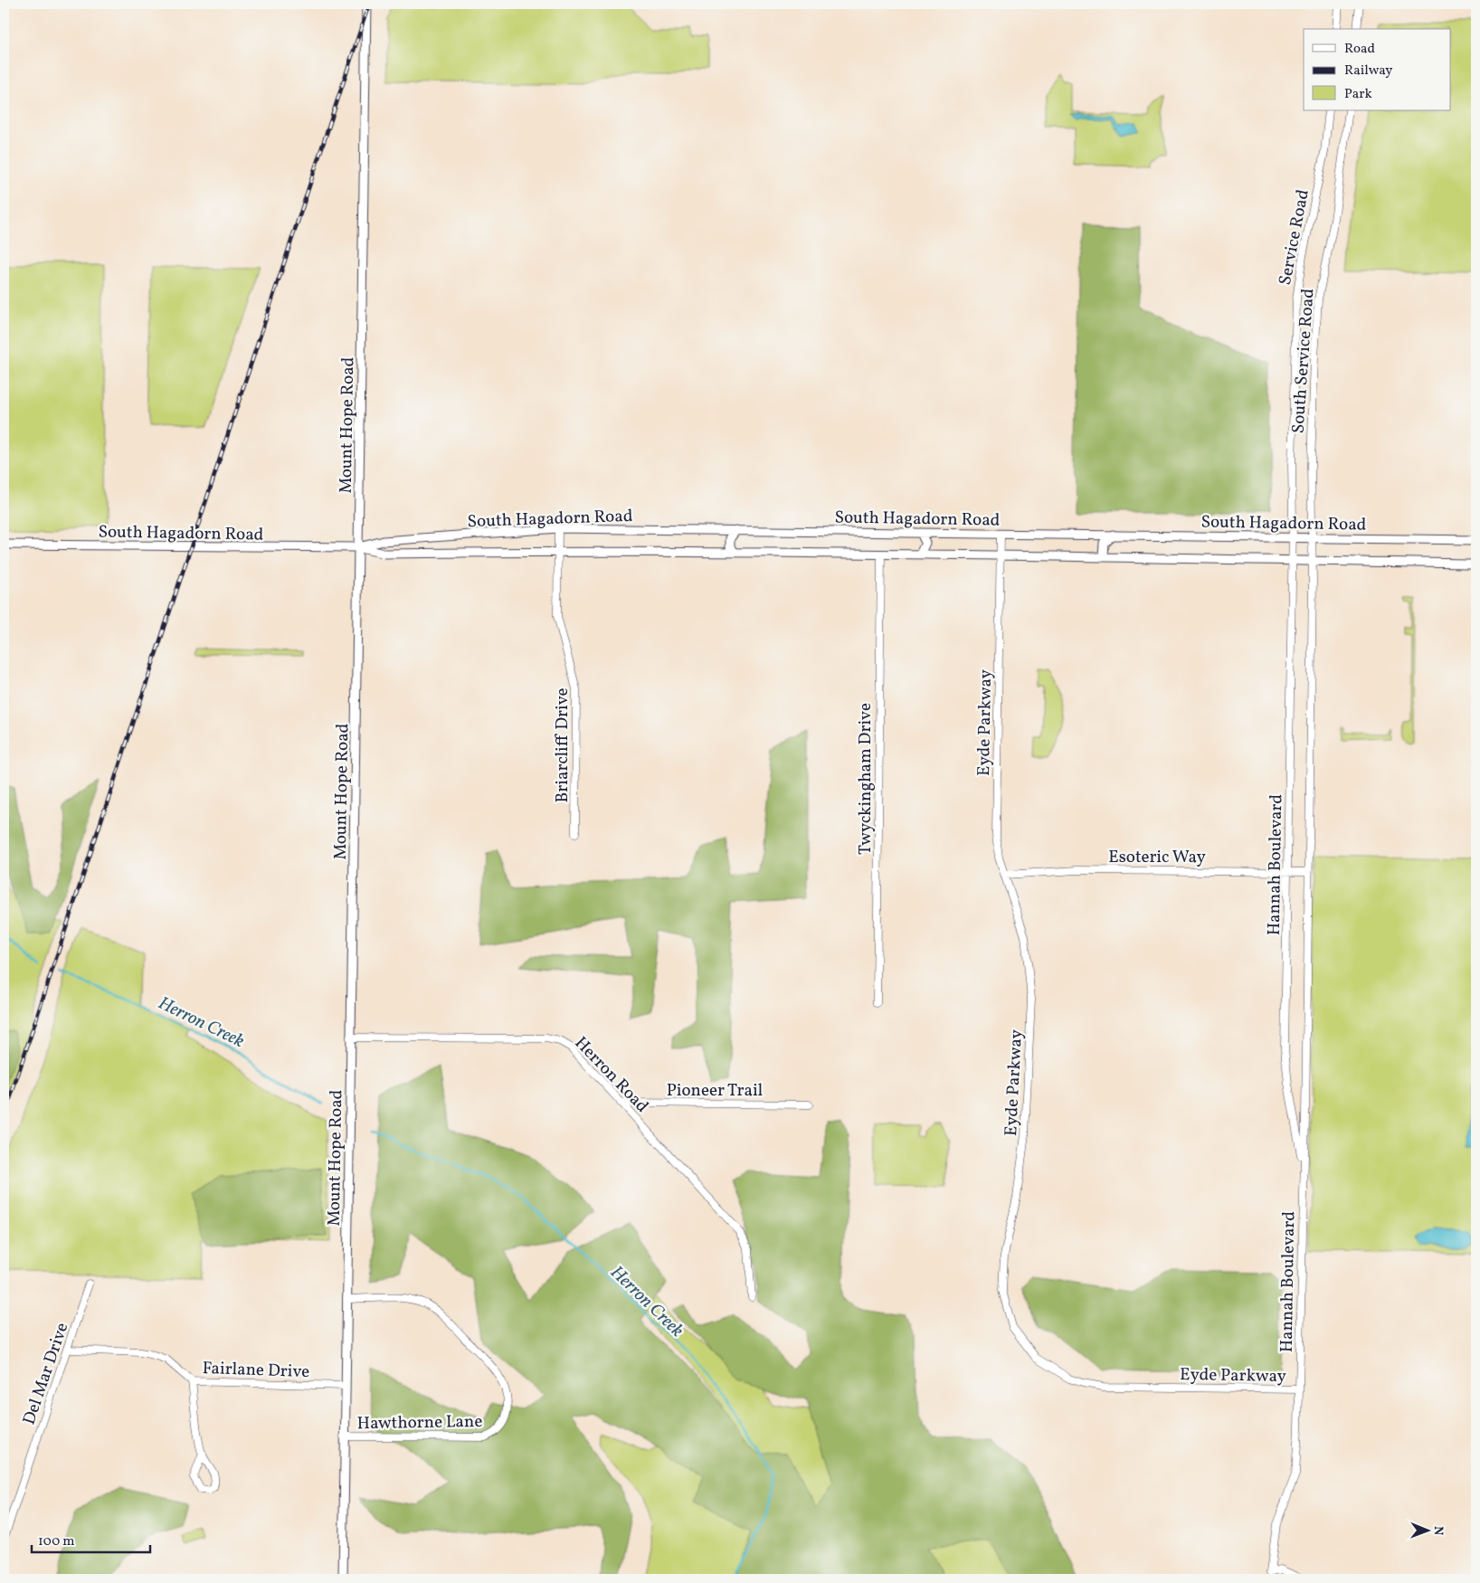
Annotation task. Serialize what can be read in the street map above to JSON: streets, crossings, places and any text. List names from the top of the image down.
{
  "streets": {
    "street": [
      "Service Road",
      "South Service Road",
      "Mount Hope Road",
      "South Hagadorn Road",
      "Eyde Parkway",
      "Briarcliff Drive",
      "Twyckingham Drive",
      "Esoteric Way",
      "Hannah Boulevard",
      "Herron Road",
      "Pioneer Trail",
      "Fairlane Drive",
      "Del Mar Drive",
      "Hawthorne Lane"
    ]
  },
  "crossings": [
    ["Service Road", "South Hagadorn Road"],
    ["Service Road", "Hannah Boulevard"],
    ["South Service Road", "South Hagadorn Road"],
    ["South Service Road", "Hannah Boulevard"],
    ["Mount Hope Road", "South Hagadorn Road"],
    ["Mount Hope Road", "Herron Road"],
    ["Mount Hope Road", "Fairlane Drive"],
    ["Mount Hope Road", "Hawthorne Lane"],
    ["South Hagadorn Road", "Eyde Parkway"],
    ["South Hagadorn Road", "Briarcliff Drive"],
    ["South Hagadorn Road", "Twyckingham Drive"],
    ["South Hagadorn Road", "Hannah Boulevard"],
    ["Eyde Parkway", "Esoteric Way"],
    ["Eyde Parkway", "Hannah Boulevard"],
    ["Esoteric Way", "Hannah Boulevard"],
    ["Herron Road", "Pioneer Trail"],
    ["Fairlane Drive", "Del Mar Drive"]
  ],
  "water": ["Herron Creek"],
  "legend": ["Road", "Railway", "Park"],
  "scale_bar": "100 m",
  "north": "right"
}
